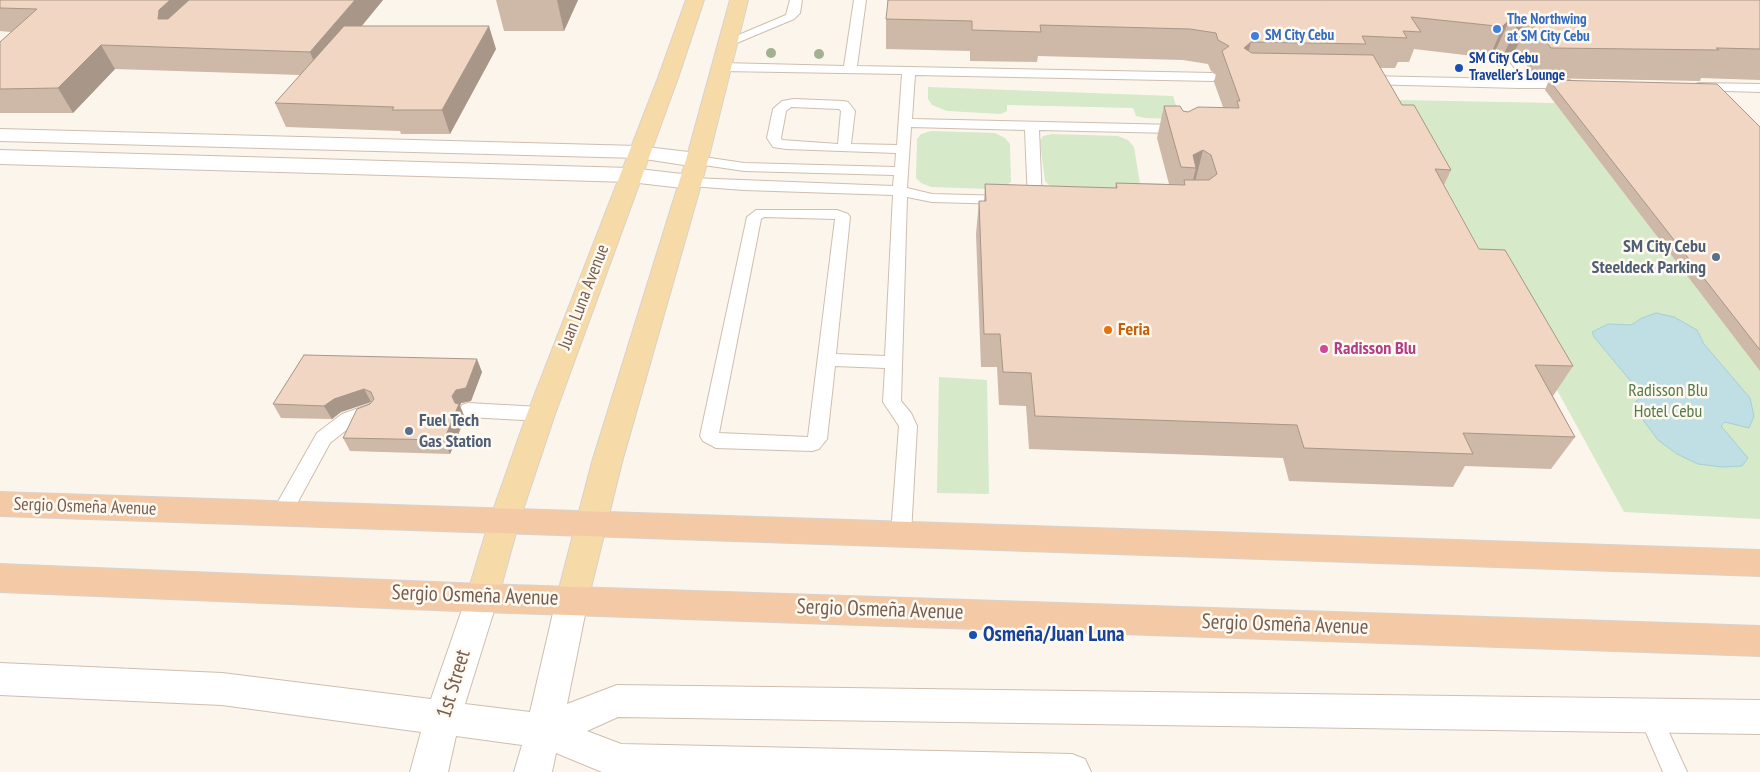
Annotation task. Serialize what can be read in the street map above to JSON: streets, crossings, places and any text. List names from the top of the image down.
{
  "streets": {
    "highway": ["Sergio Osmeña Avenue"],
    "main road": ["Juan Luna Avenue"],
    "street": ["1st Street"]
  },
  "crossings": [
    ["Juan Luna Avenue", "Sergio Osmeña Avenue"],
    ["Juan Luna Avenue", "1st Street"],
    ["Sergio Osmeña Avenue", "1st Street"]
  ],
  "parks": ["Radisson Blu Hotel Cebu"],
  "places": [
    "The Northwing at SM City Cebu",
    "SM City Cebu",
    "SM City Cebu Traveller’s Lounge",
    "SM City Cebu Steeldeck Parking",
    "Feria",
    "Radisson Blu",
    "Fuel Tech Gas Station",
    "Osmeña/Juan Luna"
  ]
}
